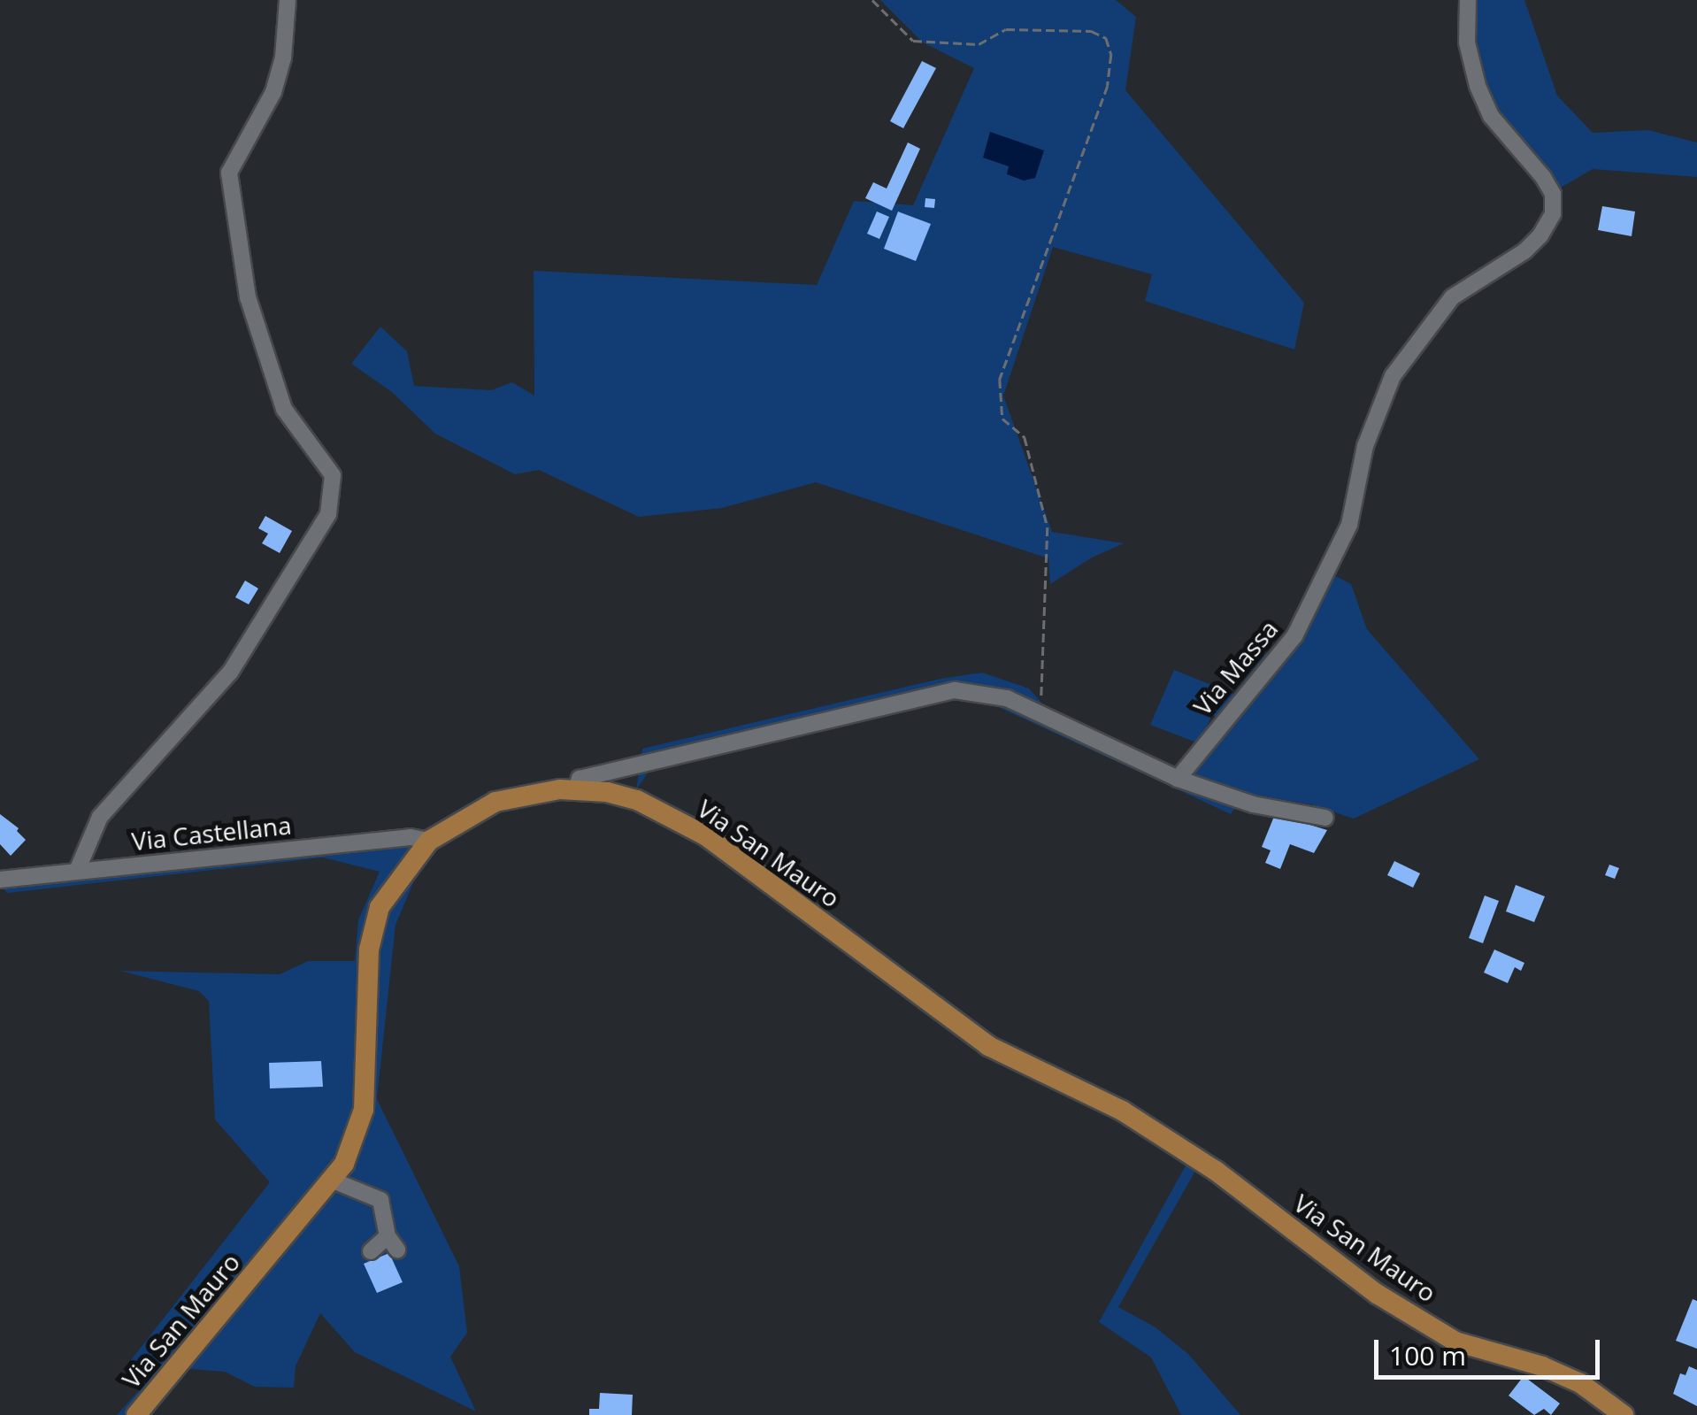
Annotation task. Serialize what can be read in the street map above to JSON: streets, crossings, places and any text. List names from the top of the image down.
{
  "streets": {
    "main road": ["Via San Mauro"],
    "street": ["Via Massa", "Via Castellana"]
  },
  "crossings": [
    ["Via Castellana", "Via San Mauro"]
  ],
  "scale_bar": "100 m"
}
